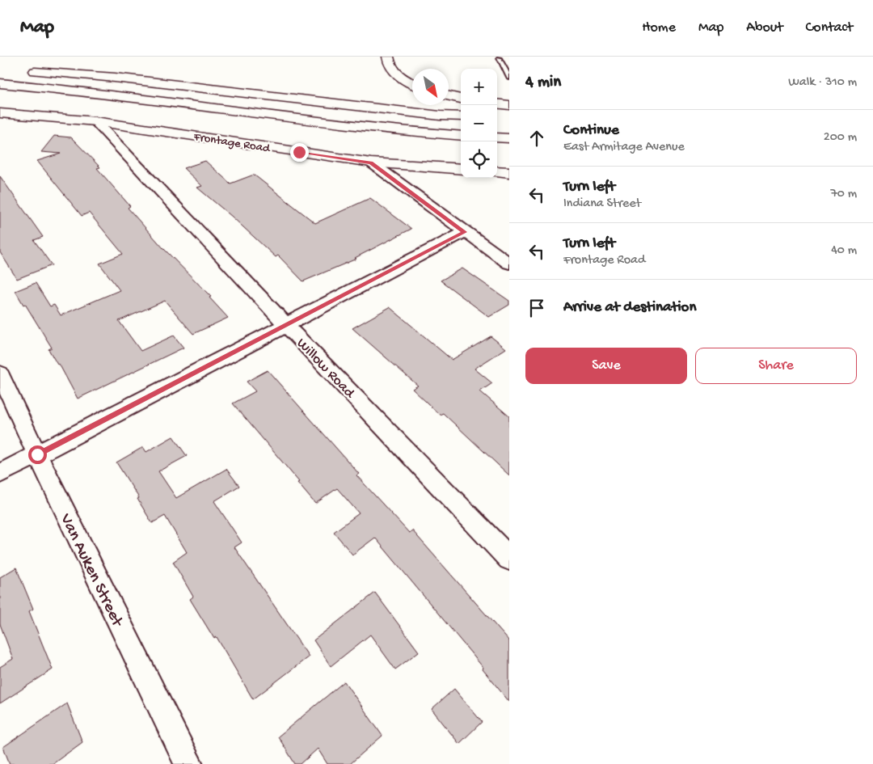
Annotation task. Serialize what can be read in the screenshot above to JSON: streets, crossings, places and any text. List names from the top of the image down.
{
  "streets": {
    "main road": ["Frontage Road"],
    "street": ["Willow Road", "Van Auken Street"]
  },
  "crossings": [
    ["Frontage Road", "Willow Road"]
  ],
  "north": "bottom right",
  "page": {
    "header": "Map",
    "nav": [
      "Home",
      "Map",
      "About",
      "Contact"
    ],
    "heading": ["4 min", "Walk · 310 m"],
    "map_buttons": ["+", "−"],
    "list": [
      ["Continue", "East Armitage Avenue", "200 m"],
      ["Turn left", "Indiana Street", "70 m"],
      ["Turn left", "Frontage Road", "40 m"],
      "Arrive at destination"
    ],
    "buttons": ["Save", "Share"]
  }
}
